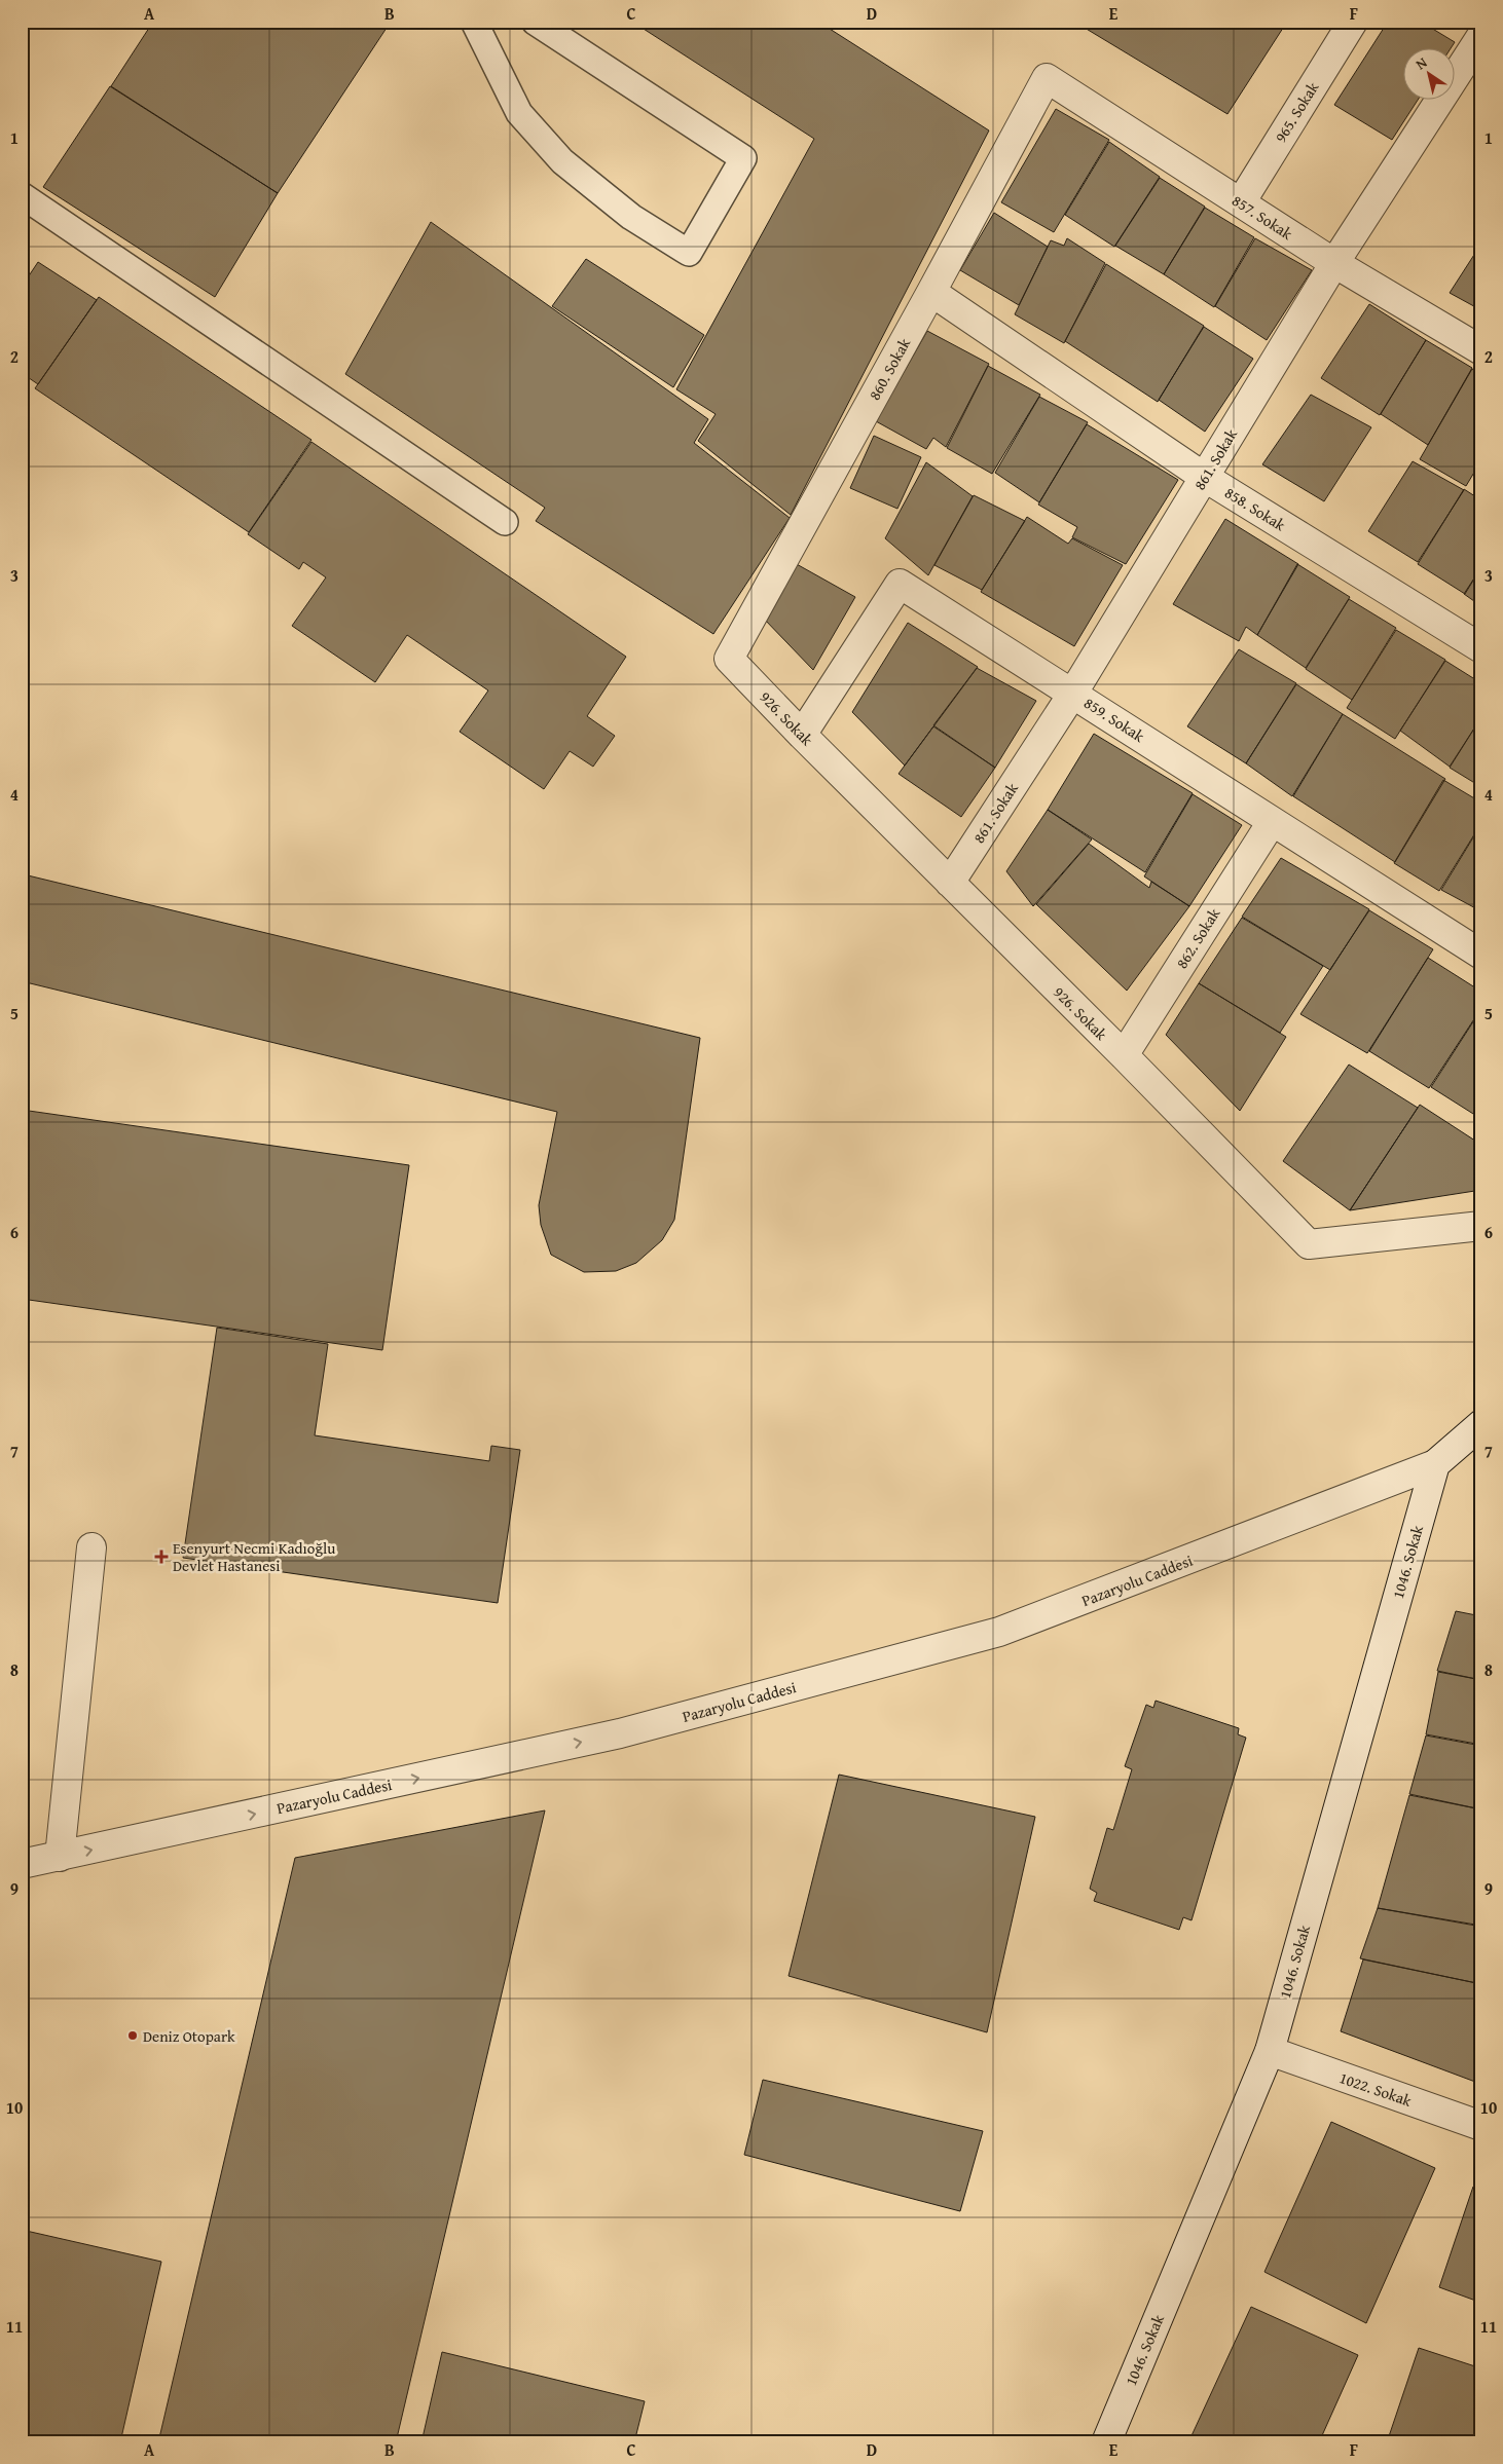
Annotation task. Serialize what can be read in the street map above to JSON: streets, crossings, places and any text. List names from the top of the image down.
{
  "streets": {
    "street": [
      "965. Sokak",
      "857. Sokak",
      "860. Sokak",
      "861. Sokak",
      "858. Sokak",
      "926. Sokak",
      "859. Sokak",
      "862. Sokak",
      "1046. Sokak",
      "Pazaryolu Caddesi",
      "1022. Sokak"
    ]
  },
  "crossings": [
    ["965. Sokak", "857. Sokak"],
    ["857. Sokak", "860. Sokak"],
    ["857. Sokak", "861. Sokak"],
    ["860. Sokak", "858. Sokak"],
    ["860. Sokak", "926. Sokak"],
    ["861. Sokak", "858. Sokak"],
    ["861. Sokak", "926. Sokak"],
    ["861. Sokak", "859. Sokak"],
    ["926. Sokak", "859. Sokak"],
    ["926. Sokak", "862. Sokak"],
    ["859. Sokak", "862. Sokak"],
    ["1046. Sokak", "Pazaryolu Caddesi"],
    ["1046. Sokak", "1022. Sokak"]
  ],
  "one_way": ["Pazaryolu Caddesi"],
  "places": {
    "health": ["Esenyurt Necmi Kadıoğlu Devlet Hastanesi"],
    "other": ["Deniz Otopark"]
  },
  "north": "top left",
  "grid": {
    "columns": [
      "A",
      "B",
      "C",
      "D",
      "E",
      "F"
    ],
    "rows": [
      "1",
      "2",
      "3",
      "4",
      "5",
      "6",
      "7",
      "8",
      "9",
      "10",
      "11"
    ]
  }
}
